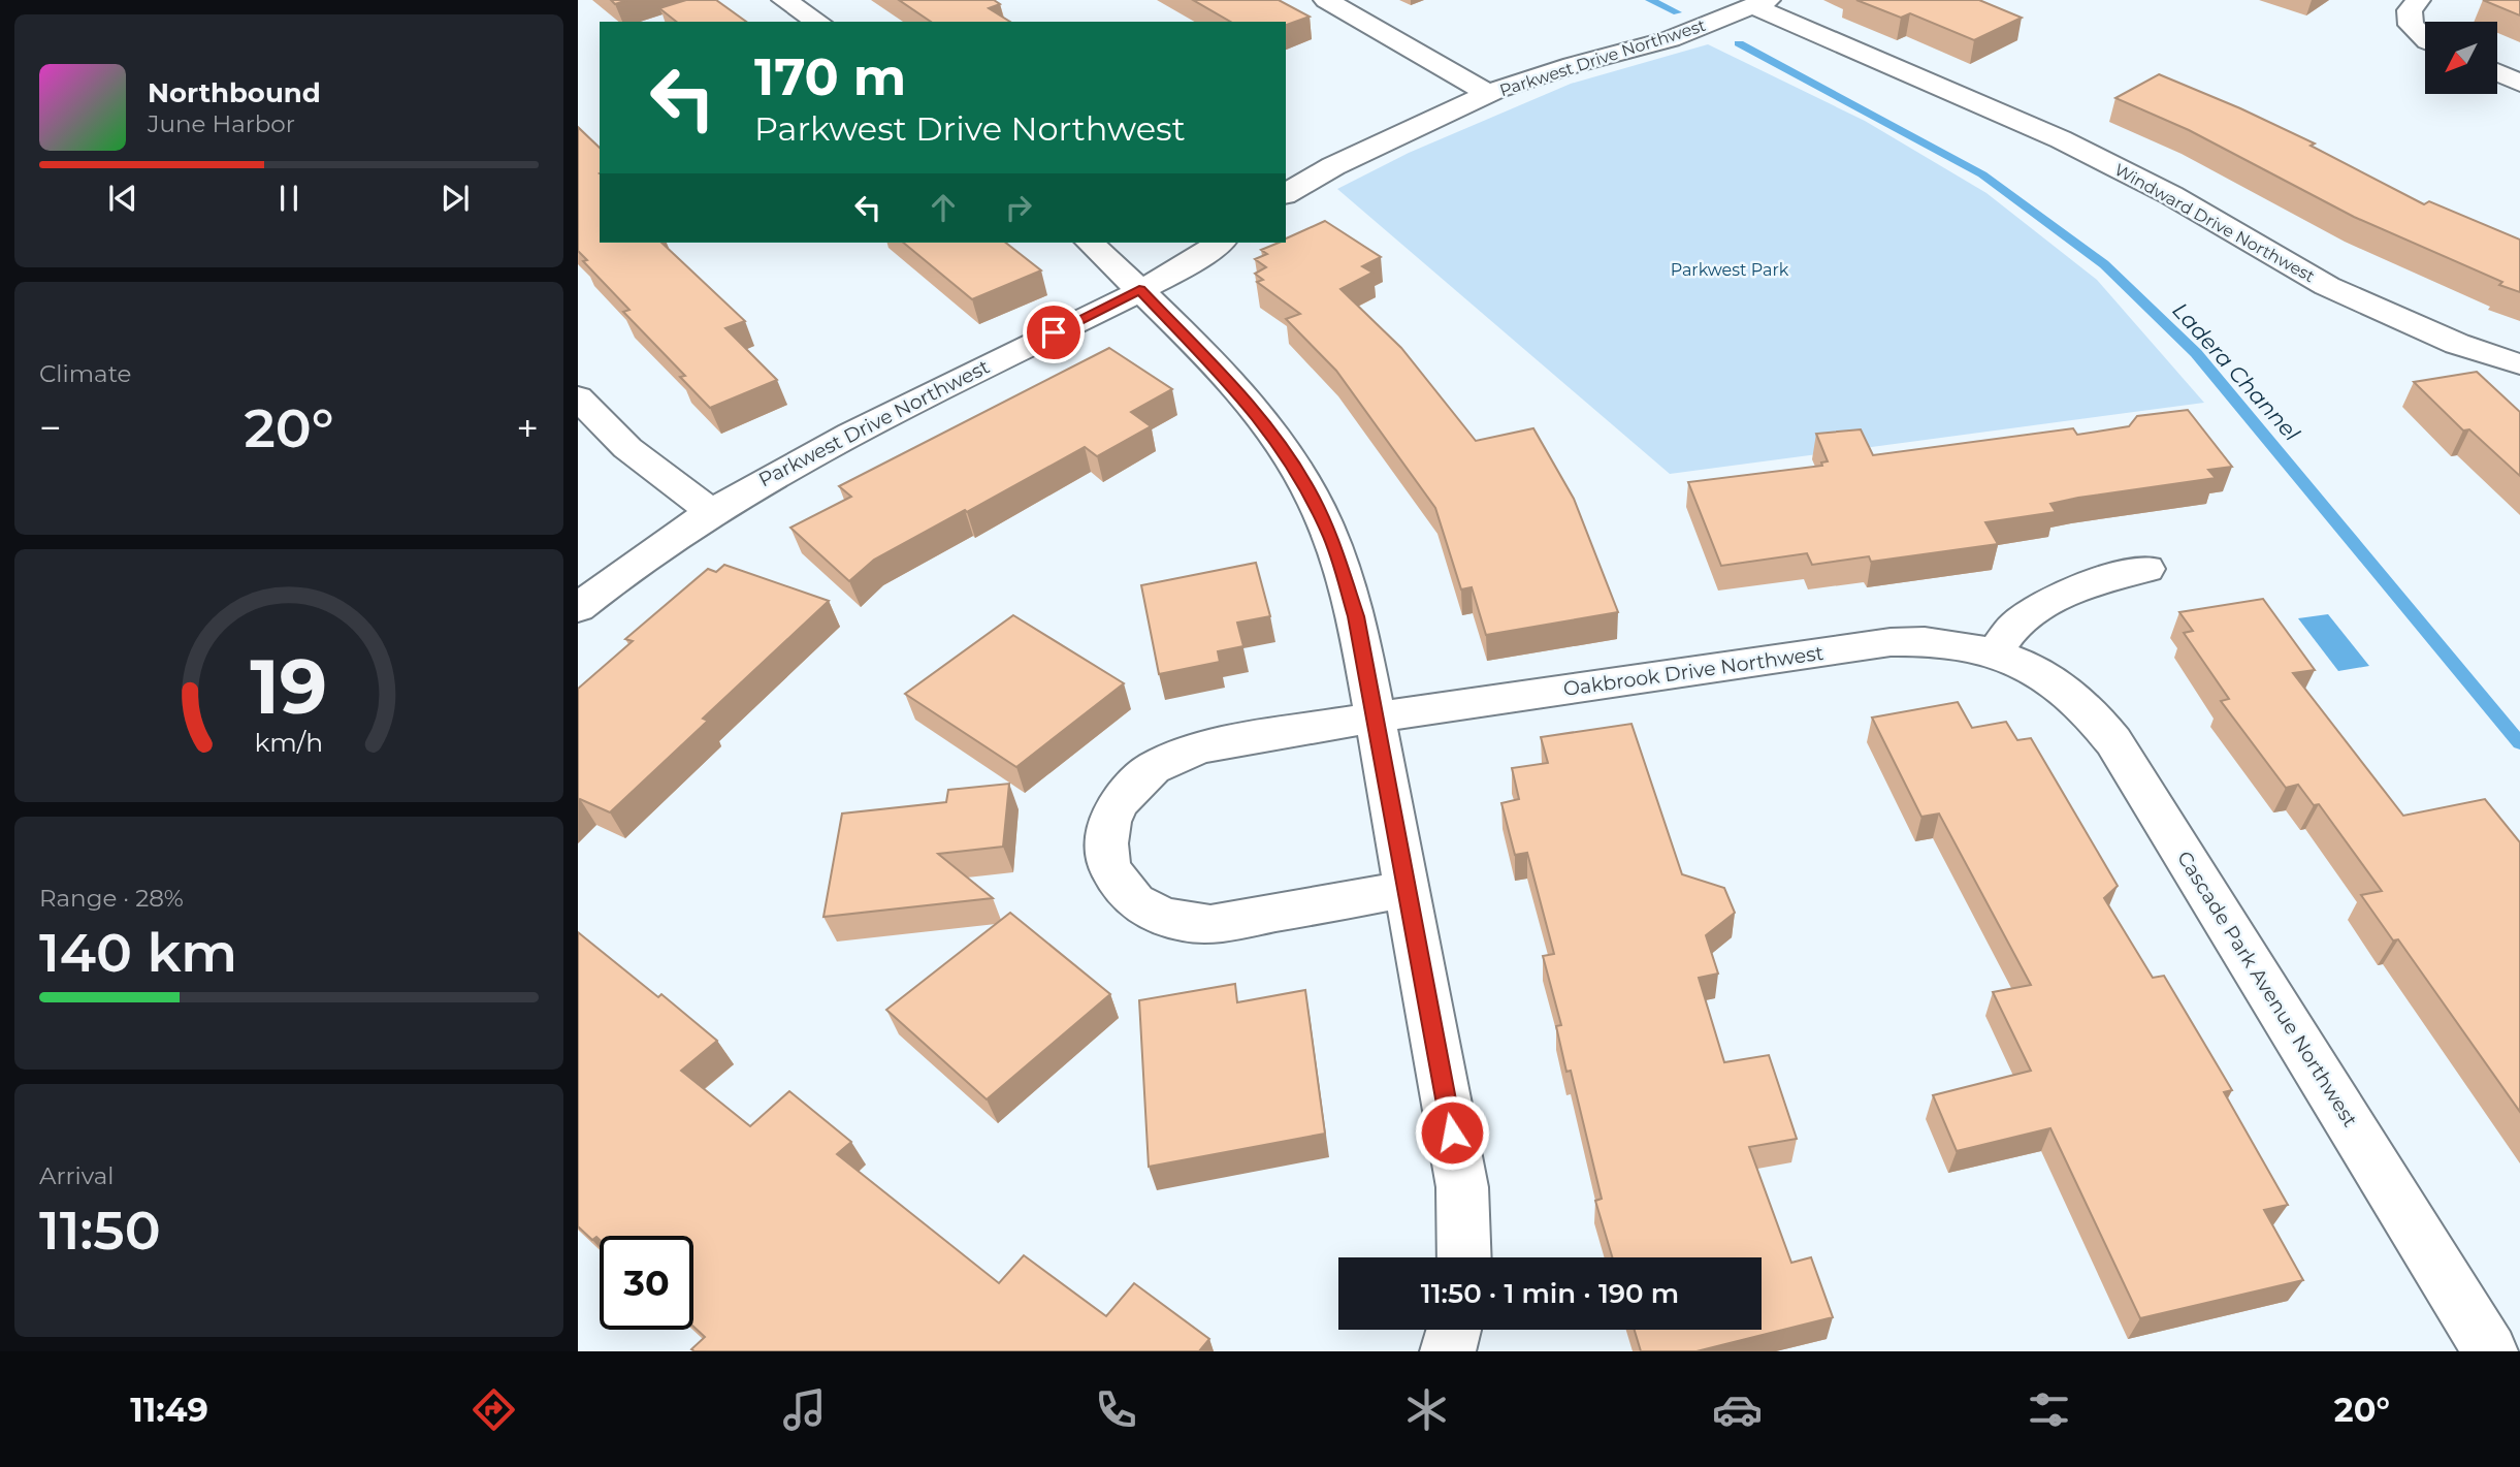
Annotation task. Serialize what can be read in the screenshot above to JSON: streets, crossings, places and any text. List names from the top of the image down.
{
  "streets": {
    "street": [
      "Parkwest Drive Northwest",
      "Windward Drive Northwest",
      "Oakbrook Drive Northwest",
      "Cascade Park Avenue Northwest"
    ]
  },
  "crossings": [
    ["Parkwest Drive Northwest", "Windward Drive Northwest"],
    ["Oakbrook Drive Northwest", "Cascade Park Avenue Northwest"]
  ],
  "water": ["Ladera Channel"],
  "parks": ["Parkwest Park"],
  "north": "bottom left",
  "page": {
    "turn": ["170 m", "Parkwest Drive Northwest"],
    "song": ["Northbound", "June Harbor"],
    "tile": [
      "Climate",
      ["Range · 28%", "140 km"],
      ["Arrival", "11:50"]
    ],
    "heat": ["−", "20°", "+"],
    "limit": "30",
    "trip": "11:50 · 1 min · 190 m",
    "tabs": ["11:49", "20°"],
    "gauge": ["19", "km/h"]
  }
}
